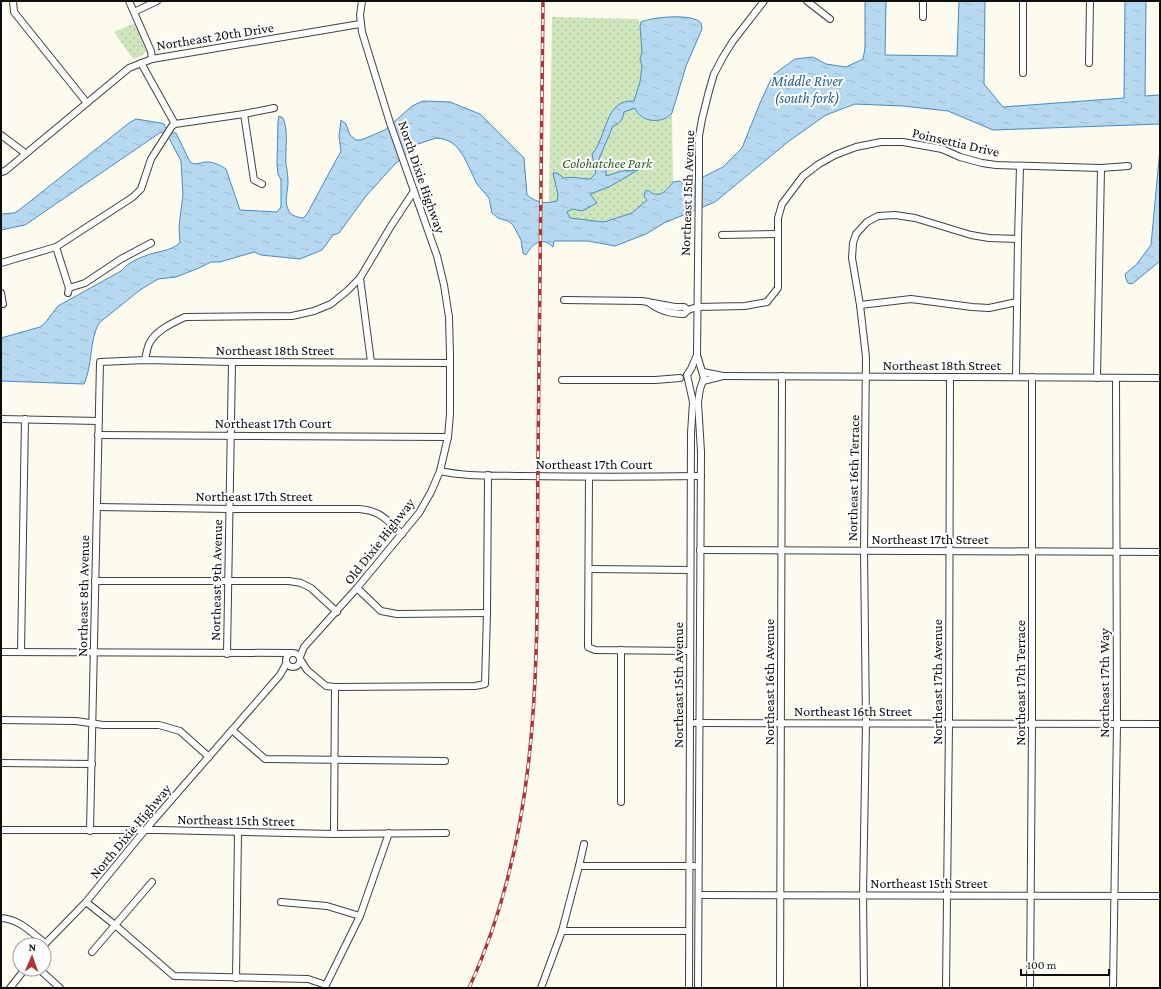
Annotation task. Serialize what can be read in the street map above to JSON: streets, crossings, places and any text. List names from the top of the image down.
{
  "streets": {
    "street": [
      "Northeast 20th Drive",
      "Poinsettia Drive",
      "North Dixie Highway",
      "Northeast 15th Avenue",
      "Northeast 18th Street",
      "Northeast 17th Court",
      "Northeast 16th Terrace",
      "Northeast 17th Street",
      "Old Dixie Highway",
      "Northeast 9th Avenue",
      "Northeast 8th Avenue",
      "Northeast 16th Avenue",
      "Northeast 17th Avenue",
      "Northeast 17th Terrace",
      "Northeast 17th Way",
      "Northeast 16th Street",
      "Northeast 15th Street"
    ]
  },
  "crossings": [
    ["Northeast 20th Drive", "North Dixie Highway"],
    ["Poinsettia Drive", "Northeast 15th Avenue"],
    ["North Dixie Highway", "Northeast 18th Street"],
    ["North Dixie Highway", "Old Dixie Highway"],
    ["North Dixie Highway", "Northeast 15th Street"],
    ["Northeast 15th Avenue", "Northeast 18th Street"],
    ["Northeast 15th Avenue", "Northeast 17th Court"],
    ["Northeast 15th Avenue", "Northeast 17th Street"],
    ["Northeast 15th Avenue", "Northeast 16th Street"],
    ["Northeast 15th Avenue", "Northeast 15th Street"],
    ["Northeast 18th Street", "Northeast 16th Terrace"],
    ["Northeast 18th Street", "Old Dixie Highway"],
    ["Northeast 18th Street", "Northeast 9th Avenue"],
    ["Northeast 18th Street", "Northeast 8th Avenue"],
    ["Northeast 18th Street", "Northeast 16th Avenue"],
    ["Northeast 18th Street", "Northeast 17th Avenue"],
    ["Northeast 18th Street", "Northeast 17th Terrace"],
    ["Northeast 18th Street", "Northeast 17th Way"],
    ["Northeast 17th Court", "Old Dixie Highway"],
    ["Northeast 17th Court", "Northeast 9th Avenue"],
    ["Northeast 17th Court", "Northeast 8th Avenue"],
    ["Northeast 16th Terrace", "Northeast 17th Street"],
    ["Northeast 16th Terrace", "Northeast 16th Street"],
    ["Northeast 16th Terrace", "Northeast 15th Street"],
    ["Northeast 17th Street", "Old Dixie Highway"],
    ["Northeast 17th Street", "Northeast 9th Avenue"],
    ["Northeast 17th Street", "Northeast 8th Avenue"],
    ["Northeast 17th Street", "Northeast 16th Avenue"],
    ["Northeast 17th Street", "Northeast 17th Avenue"],
    ["Northeast 17th Street", "Northeast 17th Terrace"],
    ["Northeast 17th Street", "Northeast 17th Way"],
    ["Northeast 8th Avenue", "Northeast 15th Street"],
    ["Northeast 16th Avenue", "Northeast 16th Street"],
    ["Northeast 16th Avenue", "Northeast 15th Street"],
    ["Northeast 17th Avenue", "Northeast 16th Street"],
    ["Northeast 17th Avenue", "Northeast 15th Street"],
    ["Northeast 17th Terrace", "Northeast 16th Street"],
    ["Northeast 17th Terrace", "Northeast 15th Street"],
    ["Northeast 17th Way", "Northeast 16th Street"],
    ["Northeast 17th Way", "Northeast 15th Street"]
  ],
  "water": ["Middle River (south fork)"],
  "parks": ["Colohatchee Park"],
  "scale_bar": "100 m",
  "north": "top"
}
